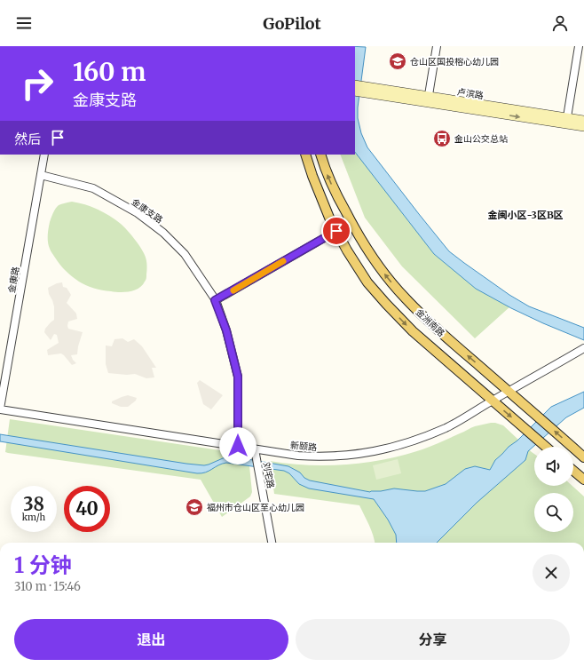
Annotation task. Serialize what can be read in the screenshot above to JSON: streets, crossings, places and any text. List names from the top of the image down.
{
  "streets": {
    "main road": ["卢滨路", "金洲南路"],
    "street": [
      "金康支路",
      "金康路",
      "新颐路",
      "刘宅路"
    ]
  },
  "crossings": [
    ["金康支路", "金康路"],
    ["金康支路", "新颐路"],
    ["金康路", "新颐路"],
    ["金洲南路", "新颐路"],
    ["新颐路", "刘宅路"]
  ],
  "districts": ["金闽小区-3区B区"],
  "places": {
    "school or university": ["仓山区国投榕心幼儿园", "福州市仓山区至心幼儿园"],
    "bus stop": ["金山公交总站"]
  },
  "page": {
    "header": "GoPilot",
    "turn": ["160 m", "金康支路"],
    "then": "然后",
    "speed": "38 km/h",
    "limit": "40",
    "heading": ["1 分钟", "310 m · 15:46"],
    "buttons": ["退出", "分享"]
  }
}
